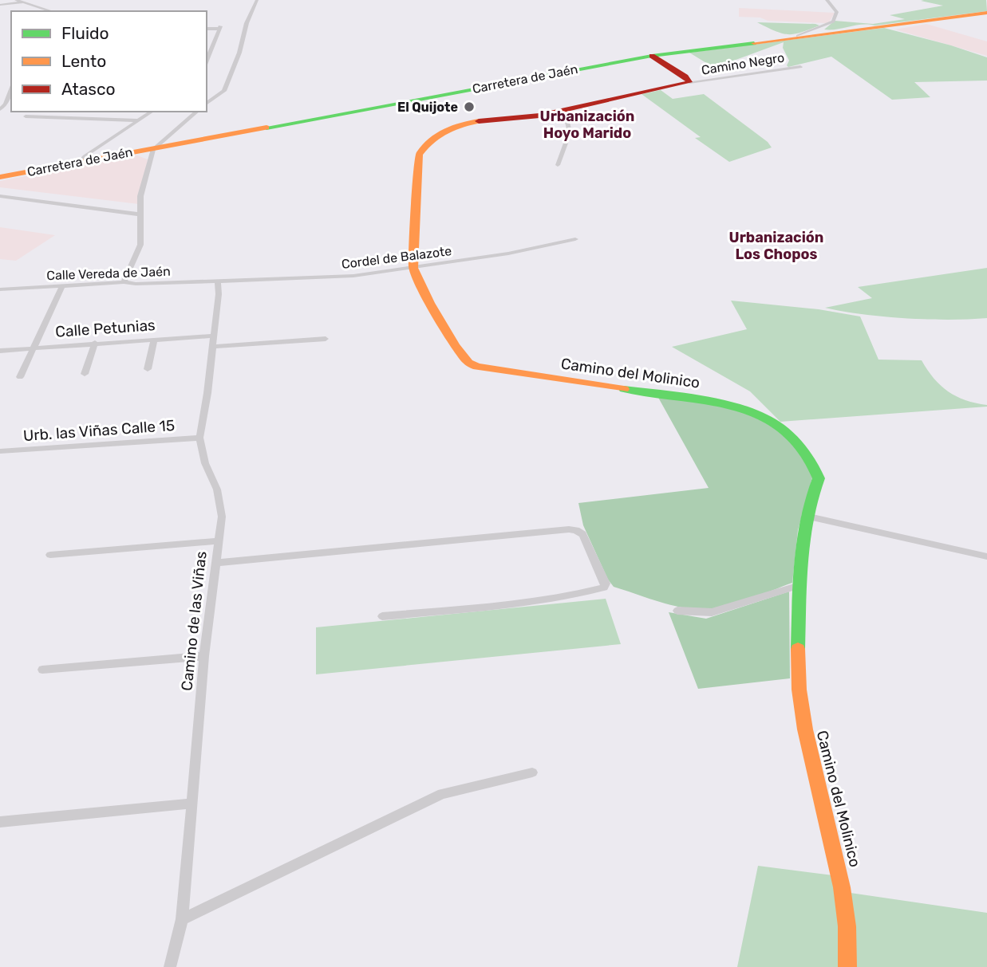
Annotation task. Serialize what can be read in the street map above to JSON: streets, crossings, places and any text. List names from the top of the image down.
{
  "streets": {
    "main road": ["Carretera de Jaén", "Camino del Molinico"],
    "street": [
      "Camino Negro",
      "Cordel de Balazote",
      "Calle Vereda de Jaén",
      "Calle Petunias",
      "Urb. las Viñas Calle 15",
      "Camino de las Viñas"
    ]
  },
  "crossings": [
    ["Camino Negro", "Camino del Molinico"],
    ["Cordel de Balazote", "Calle Vereda de Jaén"],
    ["Cordel de Balazote", "Camino del Molinico"],
    ["Cordel de Balazote", "Camino de las Viñas"],
    ["Calle Vereda de Jaén", "Camino de las Viñas"],
    ["Calle Petunias", "Camino de las Viñas"],
    ["Urb. las Viñas Calle 15", "Camino de las Viñas"]
  ],
  "districts": ["Urbanización Hoyo Marido", "Urbanización Los Chopos"],
  "places": ["El Quijote"],
  "legend": ["Fluido", "Lento", "Atasco"]
}
